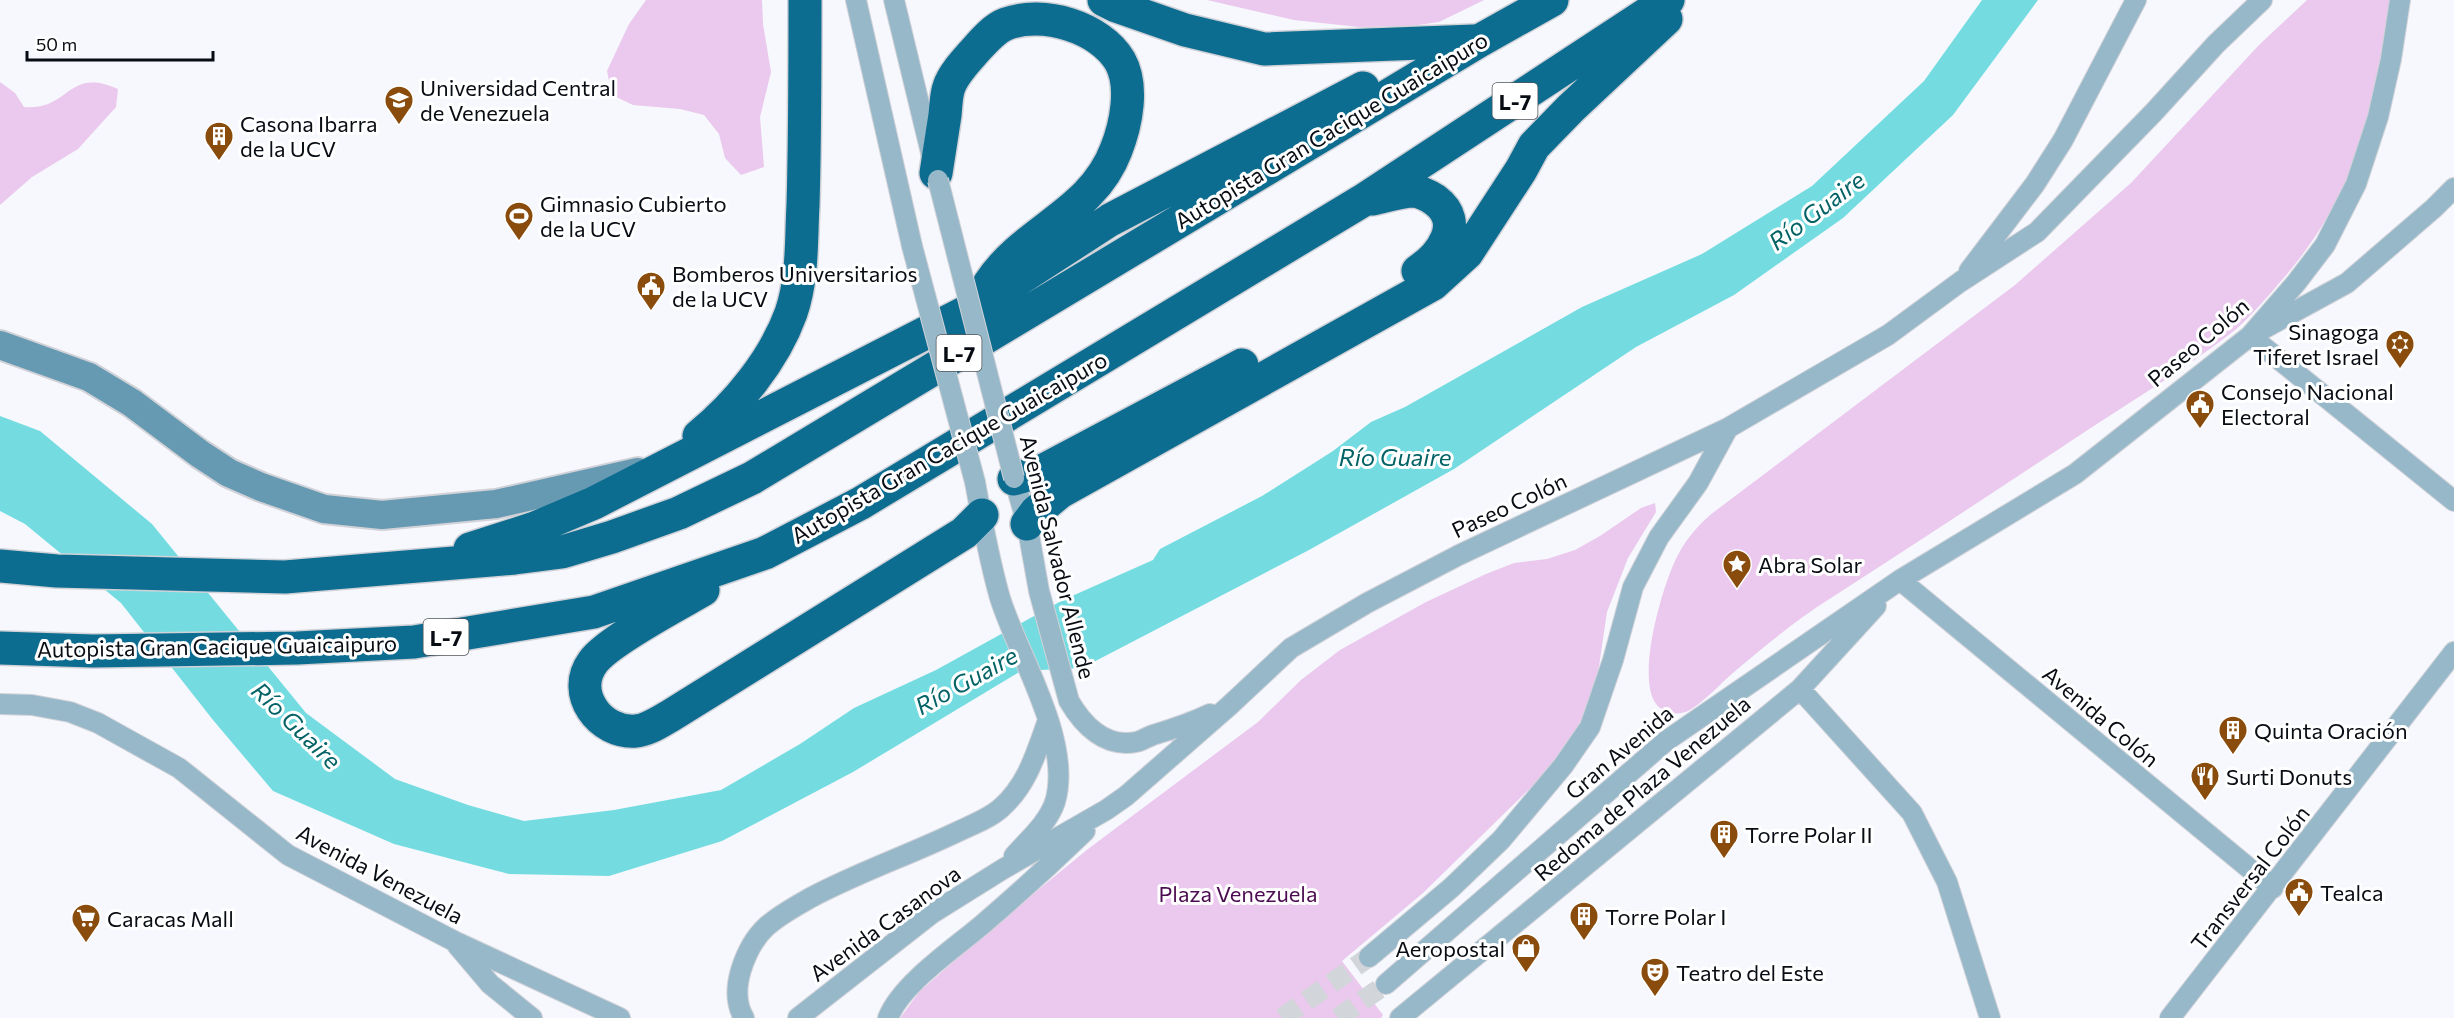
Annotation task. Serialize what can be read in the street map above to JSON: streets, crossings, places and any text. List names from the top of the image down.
{
  "streets": {
    "highway": ["L-7", "Autopista Gran Cacique Guaicaipuro"],
    "street": [
      "Paseo Colón",
      "Avenida Salvador Allende",
      "Avenida Colón",
      "Gran Avenida",
      "Redoma de Plaza Venezuela",
      "Avenida Venezuela",
      "Transversal Colón",
      "Avenida Casanova"
    ]
  },
  "crossings": [
    ["Paseo Colón", "Avenida Salvador Allende"],
    ["Paseo Colón", "Avenida Colón"],
    ["Paseo Colón", "Gran Avenida"],
    ["Paseo Colón", "Redoma de Plaza Venezuela"],
    ["Paseo Colón", "Avenida Casanova"],
    ["Avenida Colón", "Gran Avenida"],
    ["Avenida Colón", "Redoma de Plaza Venezuela"],
    ["Avenida Colón", "Transversal Colón"],
    ["Gran Avenida", "Redoma de Plaza Venezuela"]
  ],
  "water": ["Río Guaire"],
  "parks": ["Plaza Venezuela"],
  "places": {
    "school or university": ["Universidad Central de Venezuela"],
    "building": [
      "Casona Ibarra de la UCV",
      "Quinta Oración",
      "Torre Polar II",
      "Torre Polar I"
    ],
    "sports": ["Gimnasio Cubierto de la UCV"],
    "public building": ["Bomberos Universitarios de la UCV", "Consejo Nacional Electoral", "Tealca"],
    "synagogue": ["Sinagoga Tiferet Israel"],
    "place": ["Abra Solar"],
    "restaurant": ["Surti Donuts"],
    "supermarket": ["Caracas Mall"],
    "shop": ["Aeropostal"],
    "theatre": ["Teatro del Este"]
  },
  "scale_bar": "50 m"
}
